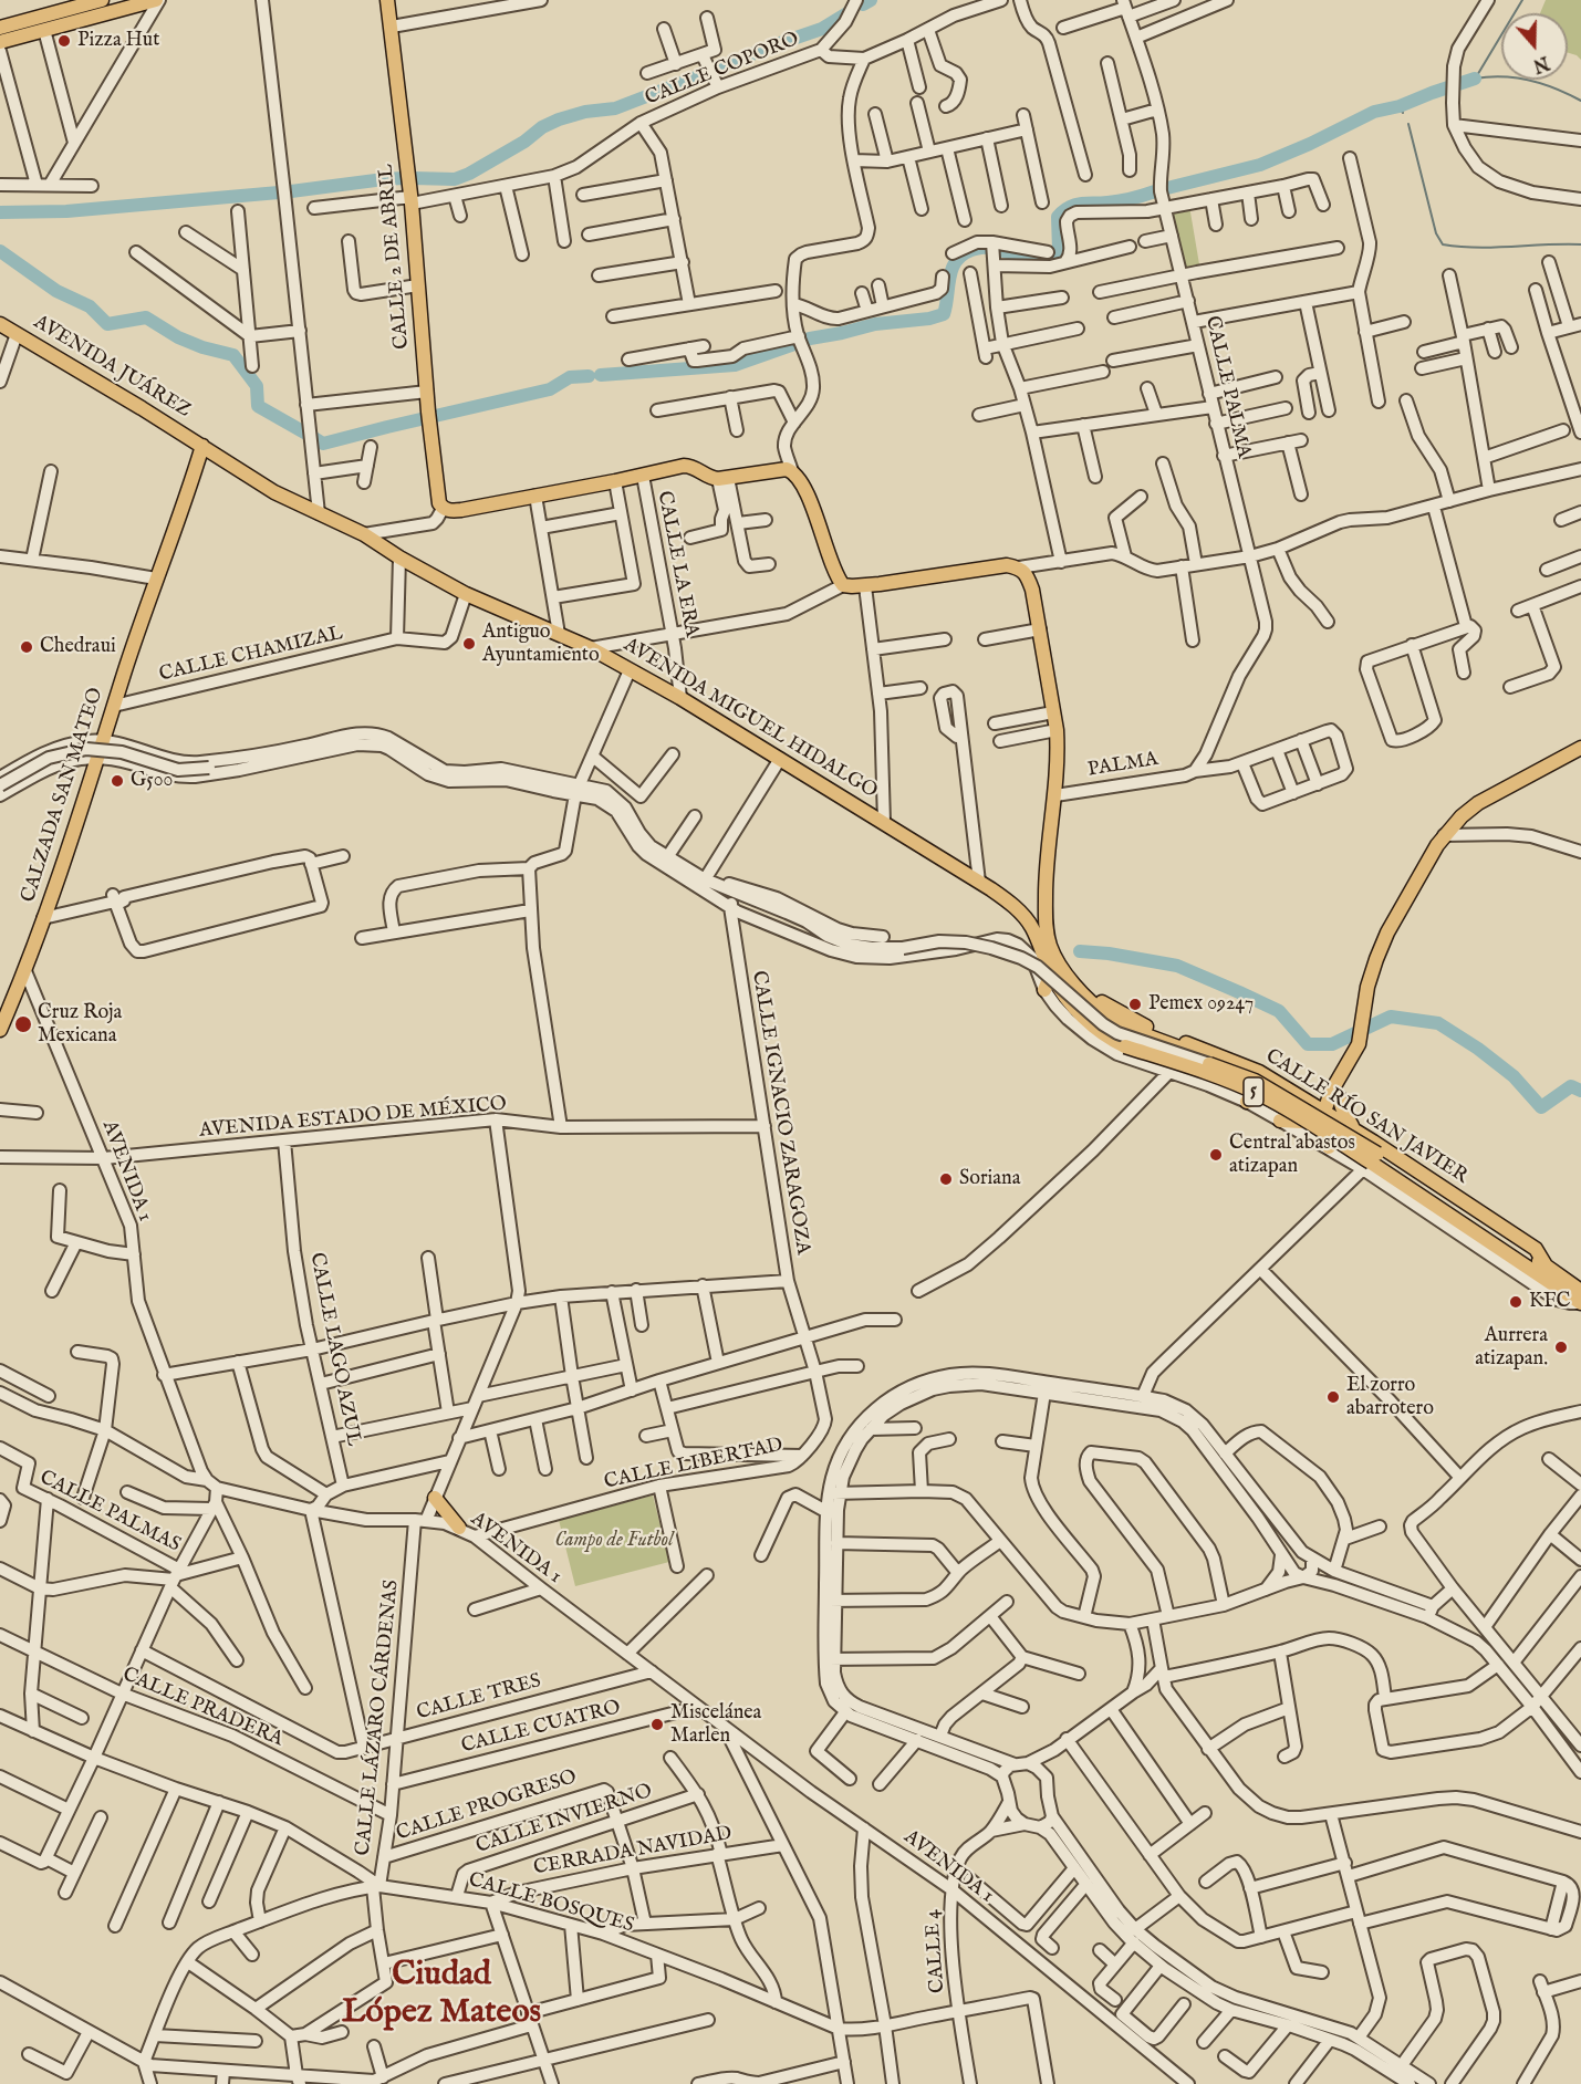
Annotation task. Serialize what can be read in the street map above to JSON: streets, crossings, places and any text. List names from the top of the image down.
{
  "streets": {
    "main road": [
      "CALLE 2 DE ABRIL",
      "AVENIDA JUÁREZ",
      "AVENIDA MIGUEL HIDALGO",
      "CALZADA SAN MATEO",
      "5",
      "CALLE RÍO SAN JAVIER"
    ],
    "street": [
      "CALLE COPORO",
      "CALLE PALMA",
      "CALLE LA ERA",
      "CALLE CHAMIZAL",
      "PALMA",
      "CALLE IGNACIO ZARAGOZA",
      "AVENIDA ESTADO DE MÉXICO",
      "AVENIDA 1",
      "CALLE LAGO AZUL",
      "CALLE LIBERTAD",
      "CALLE PALMAS",
      "CALLE TRES",
      "CALLE PRADERA",
      "CALLE LÁZARO CÁRDENAS",
      "CALLE CUATRO",
      "CALLE PROGRESO",
      "CALLE INVIERNO",
      "CERRADA NAVIDAD",
      "CALLE BOSQUES",
      "CALLE 4"
    ]
  },
  "crossings": [
    ["CALLE COPORO", "CALLE 2 DE ABRIL"],
    ["AVENIDA JUÁREZ", "AVENIDA MIGUEL HIDALGO"],
    ["AVENIDA JUÁREZ", "CALZADA SAN MATEO"],
    ["CALLE PALMA", "PALMA"],
    ["CALLE LA ERA", "AVENIDA MIGUEL HIDALGO"],
    ["CALLE CHAMIZAL", "AVENIDA MIGUEL HIDALGO"],
    ["CALLE CHAMIZAL", "CALZADA SAN MATEO"],
    ["AVENIDA MIGUEL HIDALGO", "CALZADA SAN MATEO"],
    ["AVENIDA MIGUEL HIDALGO", "CALLE IGNACIO ZARAGOZA"],
    ["AVENIDA MIGUEL HIDALGO", "CALLE RÍO SAN JAVIER"],
    ["CALZADA SAN MATEO", "AVENIDA 1"],
    ["CALLE IGNACIO ZARAGOZA", "AVENIDA ESTADO DE MÉXICO"],
    ["CALLE IGNACIO ZARAGOZA", "CALLE LIBERTAD"],
    ["AVENIDA ESTADO DE MÉXICO", "AVENIDA 1"],
    ["AVENIDA ESTADO DE MÉXICO", "CALLE LAGO AZUL"],
    ["AVENIDA ESTADO DE MÉXICO", "CALLE LÁZARO CÁRDENAS"],
    ["AVENIDA 1", "CALLE LIBERTAD"],
    ["AVENIDA 1", "CALLE TRES"],
    ["AVENIDA 1", "CALLE LÁZARO CÁRDENAS"],
    ["AVENIDA 1", "CALLE CUATRO"],
    ["AVENIDA 1", "CALLE 4"],
    ["CALLE TRES", "CALLE LÁZARO CÁRDENAS"],
    ["CALLE PRADERA", "CALLE LÁZARO CÁRDENAS"],
    ["CALLE LÁZARO CÁRDENAS", "CALLE CUATRO"],
    ["CALLE LÁZARO CÁRDENAS", "CALLE PROGRESO"],
    ["CALLE LÁZARO CÁRDENAS", "CALLE BOSQUES"],
    ["CALLE PROGRESO", "CALLE INVIERNO"],
    ["CALLE INVIERNO", "CALLE BOSQUES"],
    ["CERRADA NAVIDAD", "CALLE BOSQUES"],
    ["CALLE BOSQUES", "CALLE 4"]
  ],
  "districts": ["Ciudad López Mateos"],
  "parks": ["Campo de Futbol"],
  "places": [
    "Pizza Hut",
    "Antiguo Ayuntamiento",
    "Chedraui",
    "G500",
    "Pemex 09247",
    "Cruz Roja Mexicana",
    "Central abastos atizapan",
    "Soriana",
    "KFC",
    "Aurrera atizapan.",
    "El zorro abarrotero",
    "Miscelánea Marlen"
  ],
  "north": "bottom"
}
